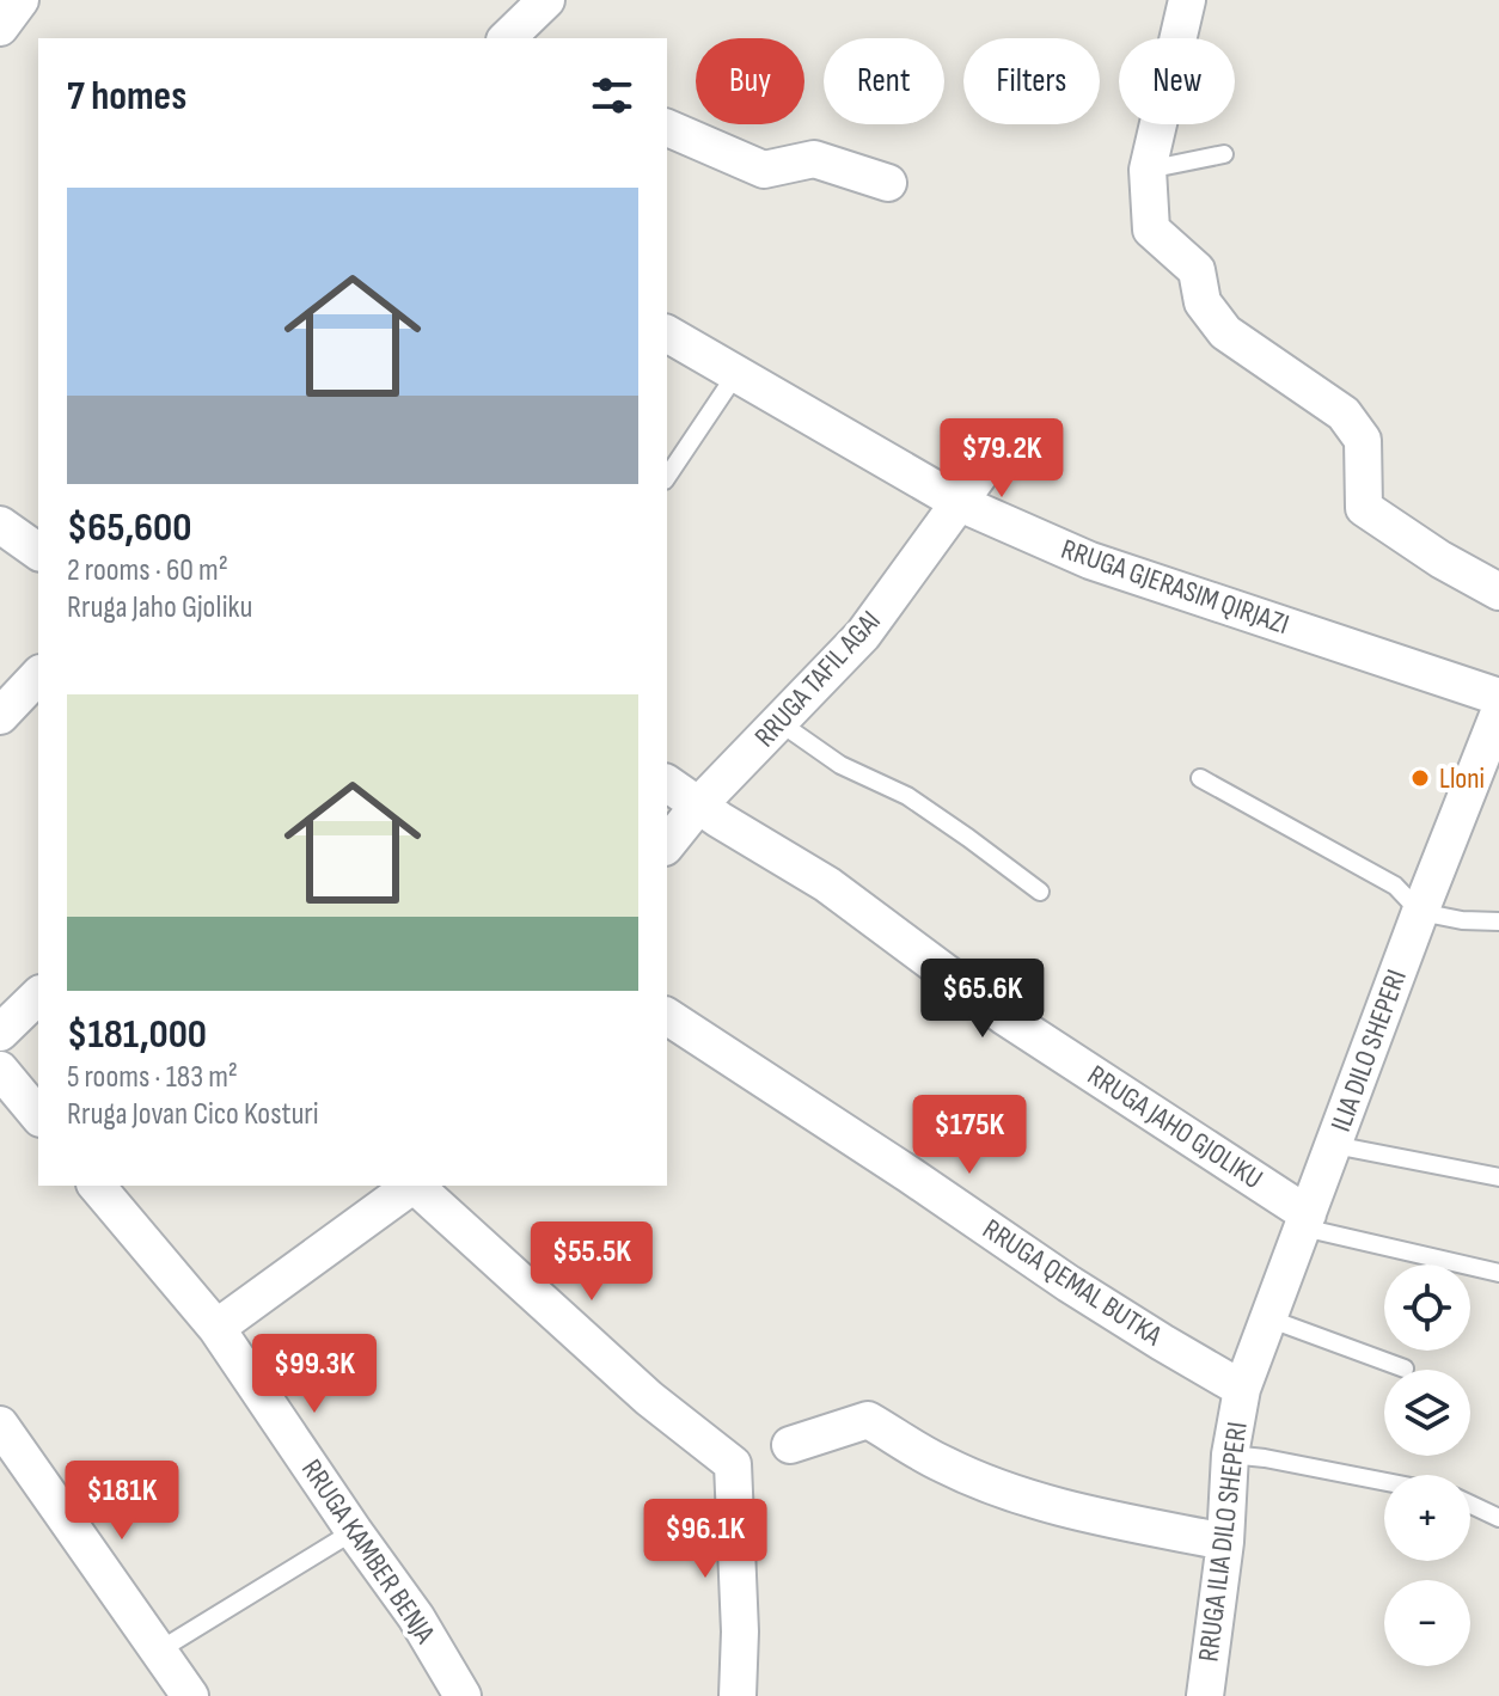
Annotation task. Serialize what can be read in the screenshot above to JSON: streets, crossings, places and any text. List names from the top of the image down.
{
  "streets": {
    "street": [
      "RRUGA GJERASIM QIRJAZI",
      "RRUGA TAFIL AGAI",
      "ILIA DILO SHEPERI",
      "RRUGA JAHO GJOLIKU",
      "RRUGA QEMAL BUTKA",
      "RRUGA ILIA DILO SHEPERI",
      "RRUGA KAMBER BENJA"
    ]
  },
  "crossings": [
    ["RRUGA GJERASIM QIRJAZI", "RRUGA TAFIL AGAI"],
    ["RRUGA TAFIL AGAI", "RRUGA JAHO GJOLIKU"],
    ["ILIA DILO SHEPERI", "RRUGA JAHO GJOLIKU"],
    ["ILIA DILO SHEPERI", "RRUGA QEMAL BUTKA"],
    ["ILIA DILO SHEPERI", "RRUGA ILIA DILO SHEPERI"],
    ["RRUGA QEMAL BUTKA", "RRUGA ILIA DILO SHEPERI"]
  ],
  "places": ["Lloni"],
  "page": {
    "chip": [
      "Buy",
      "Rent",
      "Filters",
      "New"
    ],
    "heading": "7 homes",
    "list": [
      {
        "name": "$65,600",
        "note": "2 rooms · 60 m² · Rruga Jaho Gjoliku"
      },
      {
        "name": "$181,000",
        "note": "5 rooms · 183 m² · Rruga Jovan Cico Kosturi"
      }
    ],
    "price": [
      "$79.2K",
      "$65.6K",
      "$175K",
      "$55.5K",
      "$99.3K",
      "$181K",
      "$96.1K"
    ],
    "map_buttons": ["+", "−"]
  }
}
